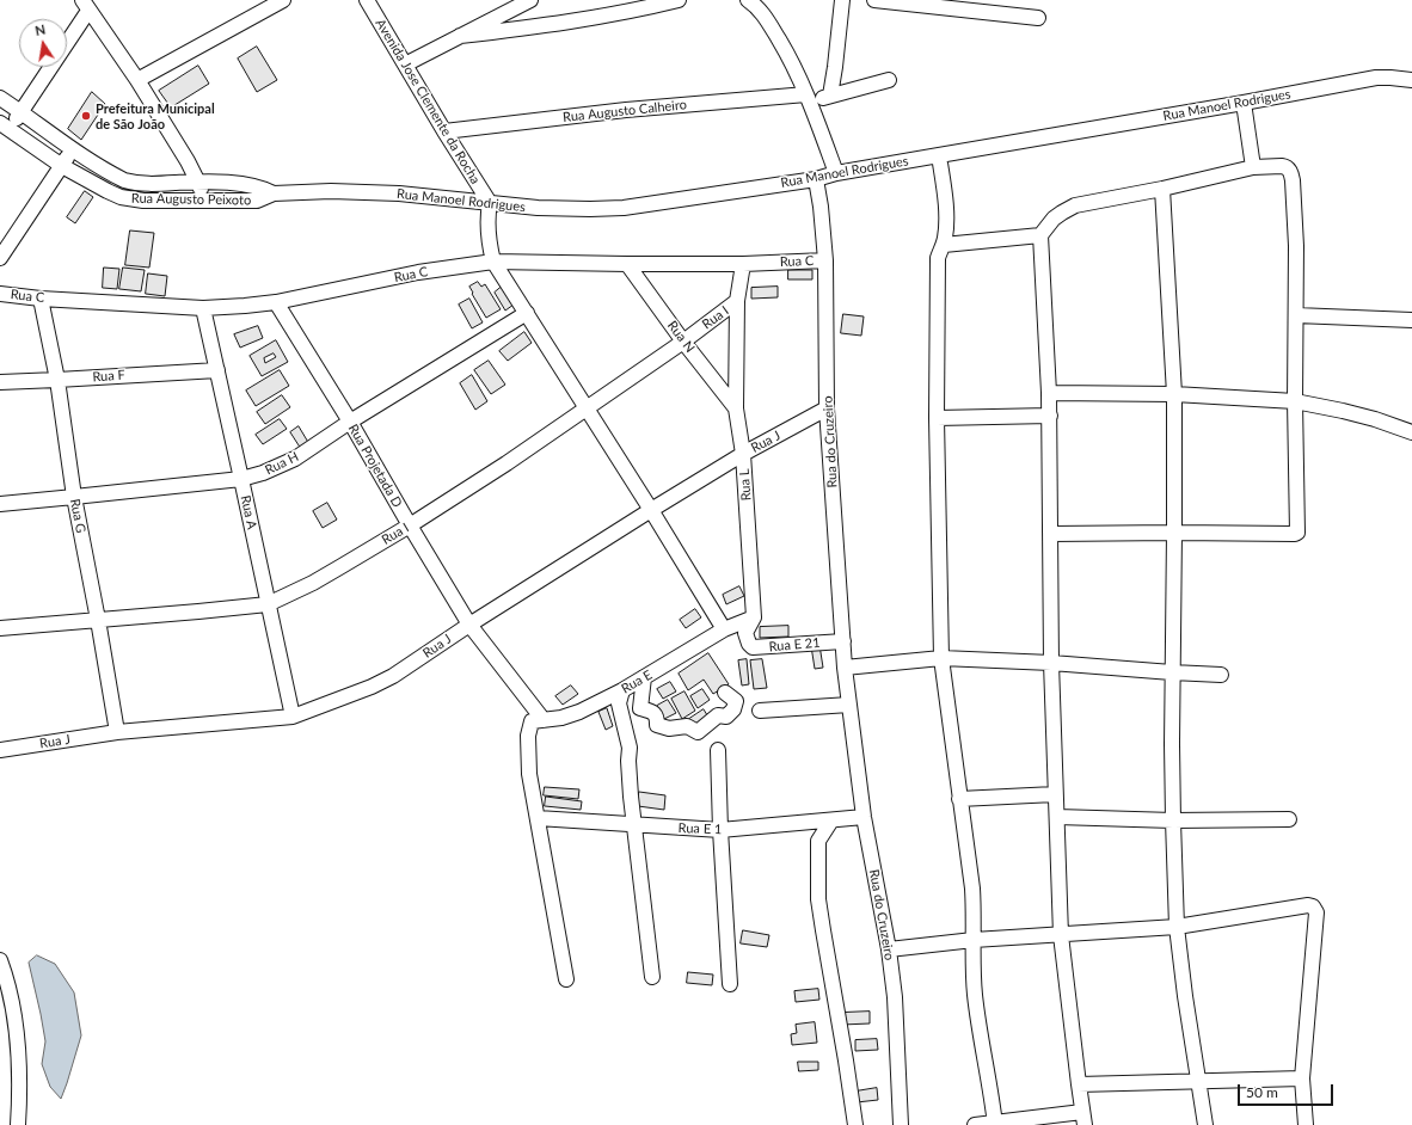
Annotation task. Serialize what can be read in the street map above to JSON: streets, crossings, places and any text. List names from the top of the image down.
{
  "streets": {
    "street": [
      "Avenida Jose Clemente da Rocha",
      "Rua Manoel Rodrigues",
      "Rua Augusto Calheiro",
      "Rua Augusto Peixoto",
      "Rua C",
      "Rua I",
      "Rua N",
      "Rua F",
      "Rua J",
      "Rua do Cruzeiro",
      "Rua H",
      "Rua Projetada D",
      "Rua L",
      "Rua A",
      "Rua G",
      "Rua E 21",
      "Rua E",
      "Rua E 1"
    ]
  },
  "crossings": [
    ["Avenida Jose Clemente da Rocha", "Rua Manoel Rodrigues"],
    ["Avenida Jose Clemente da Rocha", "Rua Augusto Calheiro"],
    ["Rua Manoel Rodrigues", "Rua Augusto Peixoto"],
    ["Rua Manoel Rodrigues", "Rua do Cruzeiro"],
    ["Rua C", "Rua N"],
    ["Rua C", "Rua do Cruzeiro"],
    ["Rua C", "Rua Projetada D"],
    ["Rua C", "Rua L"],
    ["Rua C", "Rua A"],
    ["Rua C", "Rua G"],
    ["Rua I", "Rua N"],
    ["Rua I", "Rua Projetada D"],
    ["Rua I", "Rua L"],
    ["Rua I", "Rua A"],
    ["Rua I", "Rua G"],
    ["Rua N", "Rua L"],
    ["Rua F", "Rua A"],
    ["Rua F", "Rua G"],
    ["Rua J", "Rua do Cruzeiro"],
    ["Rua J", "Rua Projetada D"],
    ["Rua J", "Rua L"],
    ["Rua J", "Rua A"],
    ["Rua J", "Rua G"],
    ["Rua do Cruzeiro", "Rua E 21"],
    ["Rua do Cruzeiro", "Rua E 1"],
    ["Rua H", "Rua Projetada D"],
    ["Rua H", "Rua A"],
    ["Rua H", "Rua G"],
    ["Rua Projetada D", "Rua E"],
    ["Rua L", "Rua E 21"]
  ],
  "places": ["Prefeitura Municipal de São João"],
  "scale_bar": "50 m",
  "north": "top"
}
